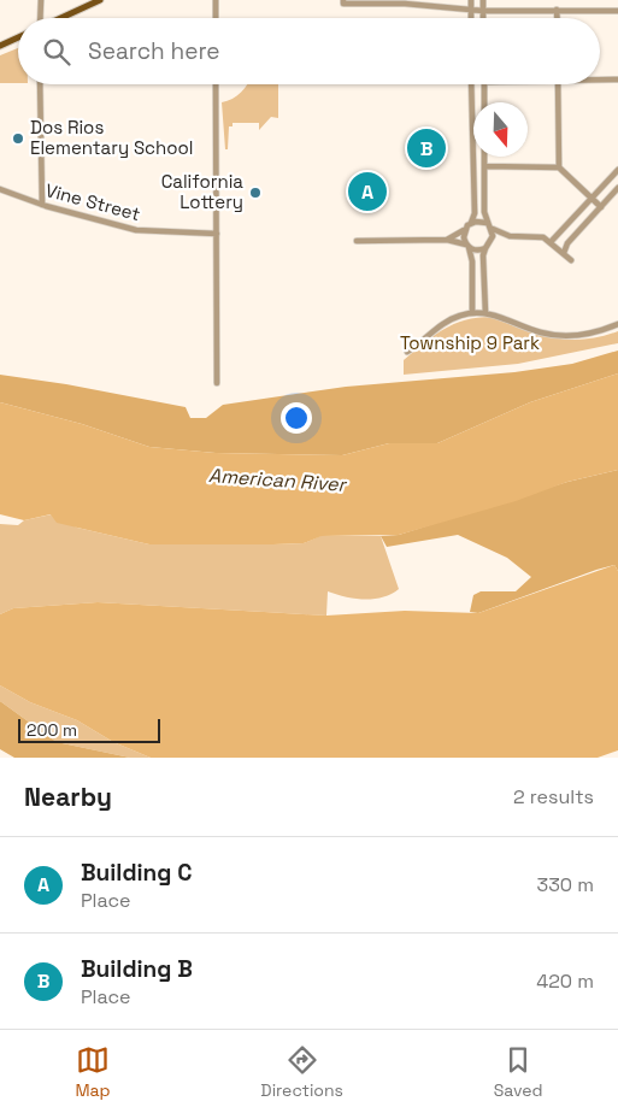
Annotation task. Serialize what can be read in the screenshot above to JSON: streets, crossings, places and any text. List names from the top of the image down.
{
  "streets": {
    "street": ["Vine Street"]
  },
  "water": ["American River"],
  "parks": ["Township 9 Park"],
  "places": ["Dos Rios Elementary School", "California Lottery"],
  "scale_bar": "200 m",
  "north": "bottom",
  "page": {
    "search": "Search here",
    "pins": ["B", "A"],
    "scale": "200 m",
    "heading": ["Nearby", "2 results"],
    "list": [
      {
        "mark": "A",
        "name": "Building C",
        "note": "Place",
        "value": "330 m"
      },
      {
        "mark": "B",
        "name": "Building B",
        "note": "Place",
        "value": "420 m"
      }
    ],
    "nav": ["Map", "Directions", "Saved"]
  }
}
